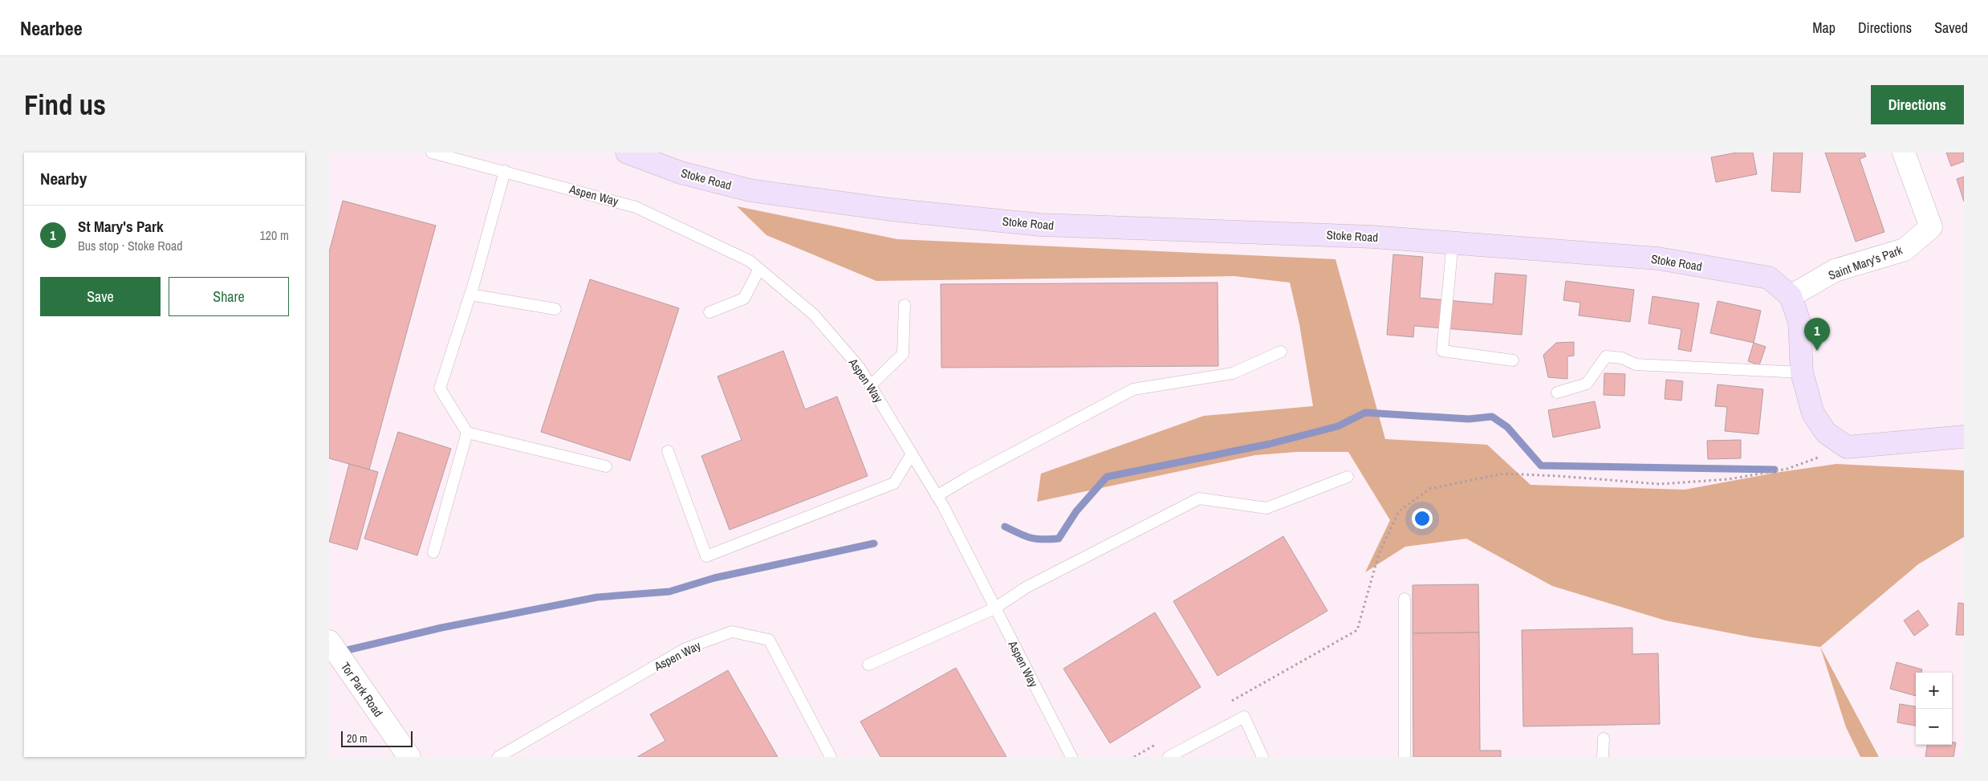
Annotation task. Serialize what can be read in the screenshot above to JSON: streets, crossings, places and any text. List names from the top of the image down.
{
  "streets": {
    "street": ["Stoke Road", "Saint Mary's Park", "Tor Park Road"],
    "lane": ["Aspen Way"]
  },
  "crossings": [
    ["Stoke Road", "Saint Mary's Park"]
  ],
  "scale_bar": "20 m",
  "page": {
    "header": "Nearbee",
    "nav": ["Map", "Directions", "Saved"],
    "buttons": [
      "Directions",
      ["Save", "Share"]
    ],
    "title": "Find us",
    "heading": "Nearby",
    "list": [
      {
        "mark": "1",
        "name": "St Mary's Park",
        "note": "Bus stop · Stoke Road",
        "value": "120 m"
      }
    ],
    "pins": "1",
    "map_buttons": ["+", "−"],
    "scale": "20 m"
  }
}
